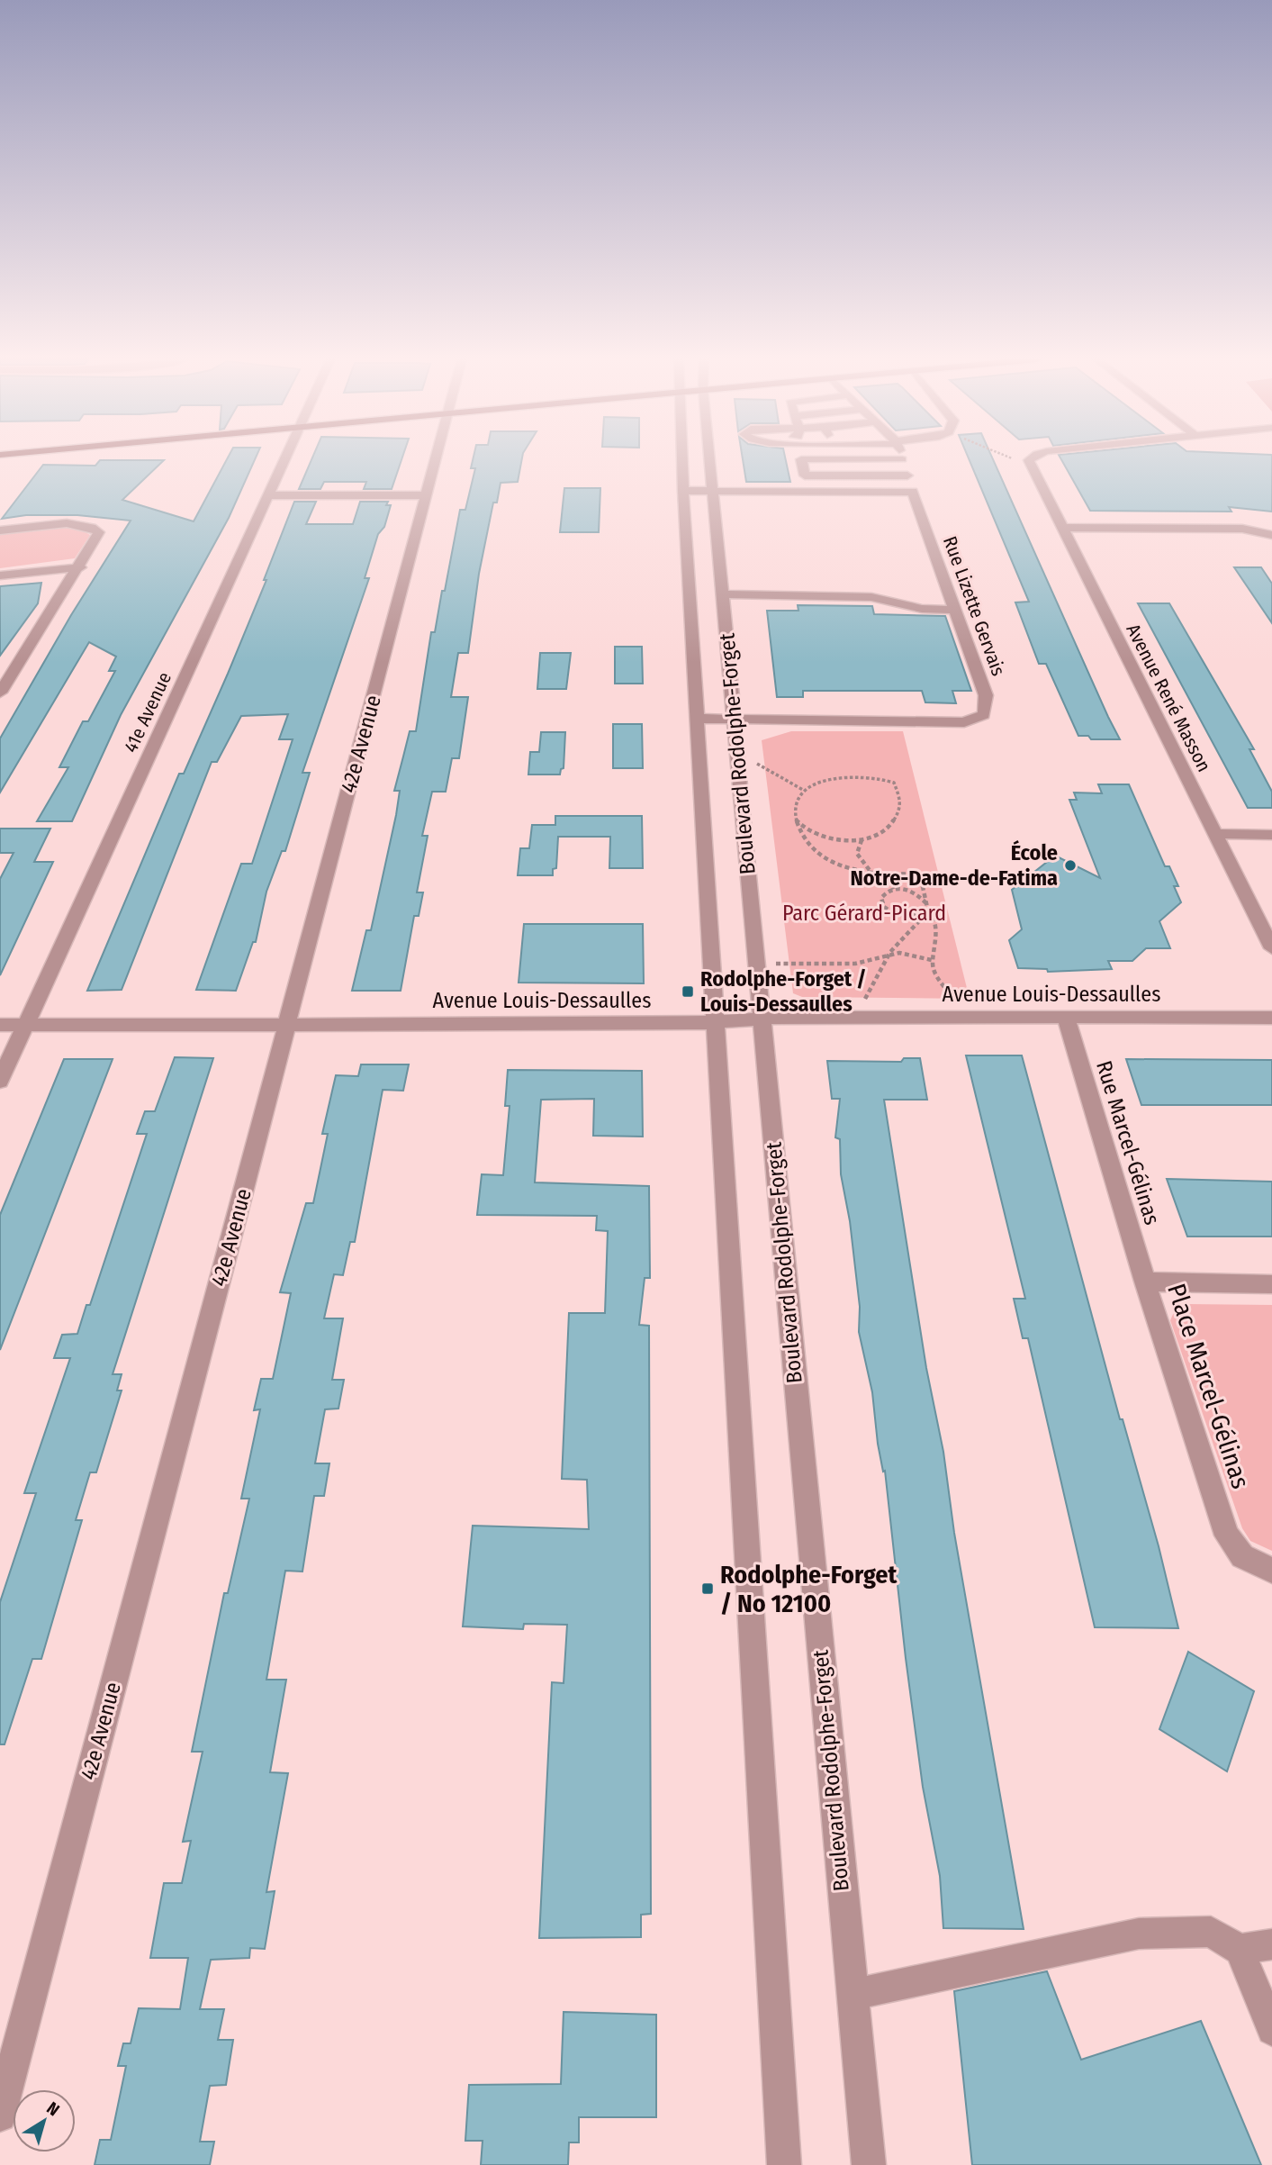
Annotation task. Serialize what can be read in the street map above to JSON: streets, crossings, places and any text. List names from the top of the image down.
{
  "streets": {
    "street": [
      "Rue Lizette Gervais",
      "Avenue René Masson",
      "41e Avenue",
      "42e Avenue",
      "Boulevard Rodolphe-Forget",
      "Avenue Louis-Dessaulles",
      "Rue Marcel-Gélinas",
      "Place Marcel-Gélinas"
    ]
  },
  "crossings": [
    ["Rue Lizette Gervais", "Boulevard Rodolphe-Forget"],
    ["41e Avenue", "Avenue Louis-Dessaulles"],
    ["42e Avenue", "Avenue Louis-Dessaulles"],
    ["Boulevard Rodolphe-Forget", "Avenue Louis-Dessaulles"],
    ["Avenue Louis-Dessaulles", "Rue Marcel-Gélinas"],
    ["Rue Marcel-Gélinas", "Place Marcel-Gélinas"]
  ],
  "parks": ["Parc Gérard-Picard"],
  "places": {
    "other": ["École Notre-Dame-de-Fatima"],
    "transit": ["Rodolphe-Forget / Louis-Dessaulles", "Rodolphe-Forget / No 12100"]
  },
  "north": "top right"
}
